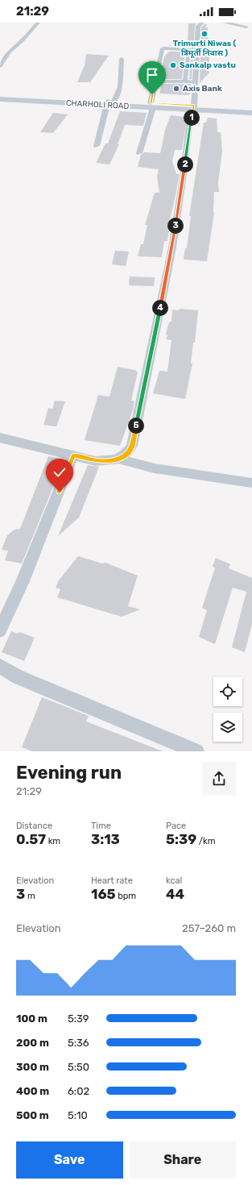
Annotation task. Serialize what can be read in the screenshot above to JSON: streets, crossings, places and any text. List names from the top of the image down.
{
  "streets": {
    "street": ["CHARHOLI ROAD"]
  },
  "places": ["Trimurti Niwas ( त्रिमूर्ती निवास )", "Sankalp vastu", "Axis Bank"],
  "page": {
    "status": "21:29",
    "pins": [
      "1",
      "2",
      "3",
      "4",
      "5"
    ],
    "heading": ["Evening run", "21:29"],
    "stats": [
      ["Distance", "0.57 km"],
      ["Time", "3:13"],
      ["Pace", "5:39 /km"],
      ["Elevation", "3 m"],
      ["Heart rate", "165 bpm"],
      ["kcal", "44"]
    ],
    "chart": ["Elevation", "257–260 m"],
    "list": [
      {
        "name": "100 m",
        "note": "5:39"
      },
      {
        "name": "200 m",
        "note": "5:36"
      },
      {
        "name": "300 m",
        "note": "5:50"
      },
      {
        "name": "400 m",
        "note": "6:02"
      },
      {
        "name": "500 m",
        "note": "5:10"
      }
    ],
    "buttons": ["Save", "Share"]
  }
}
